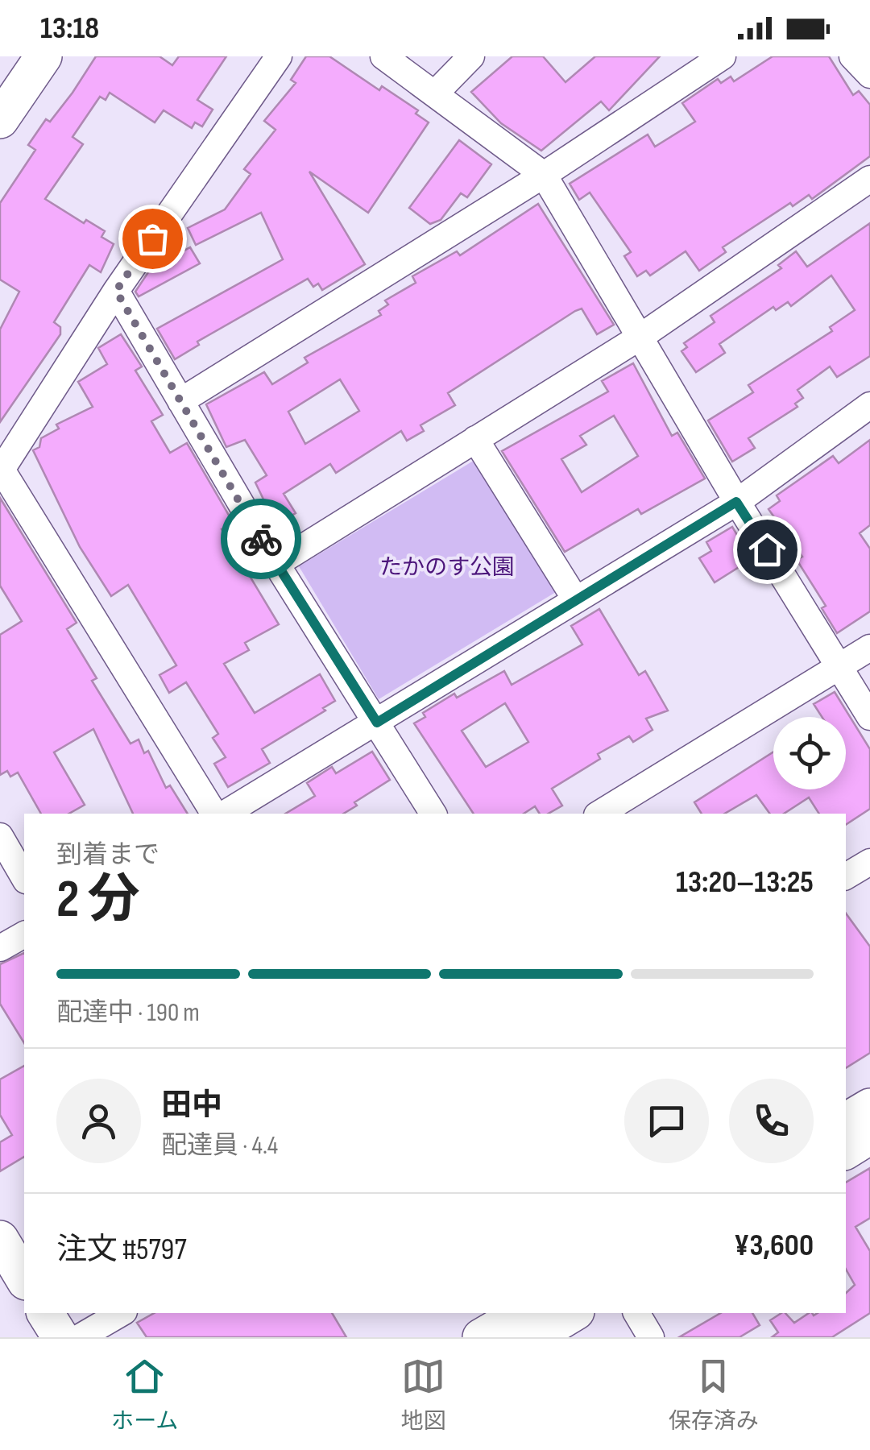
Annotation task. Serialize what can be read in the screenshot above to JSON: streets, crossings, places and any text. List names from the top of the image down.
{
  "parks": ["たかのす公園"],
  "page": {
    "status": "13:18",
    "heading": ["2 分", "到着まで", "13:20–13:25"],
    "panel": [
      "田中",
      "配達員 · 4.4",
      "注文 #5797",
      "¥3,600"
    ],
    "bar": "配達中 · 190 m",
    "tabs": ["ホーム", "地図", "保存済み"]
  }
}
